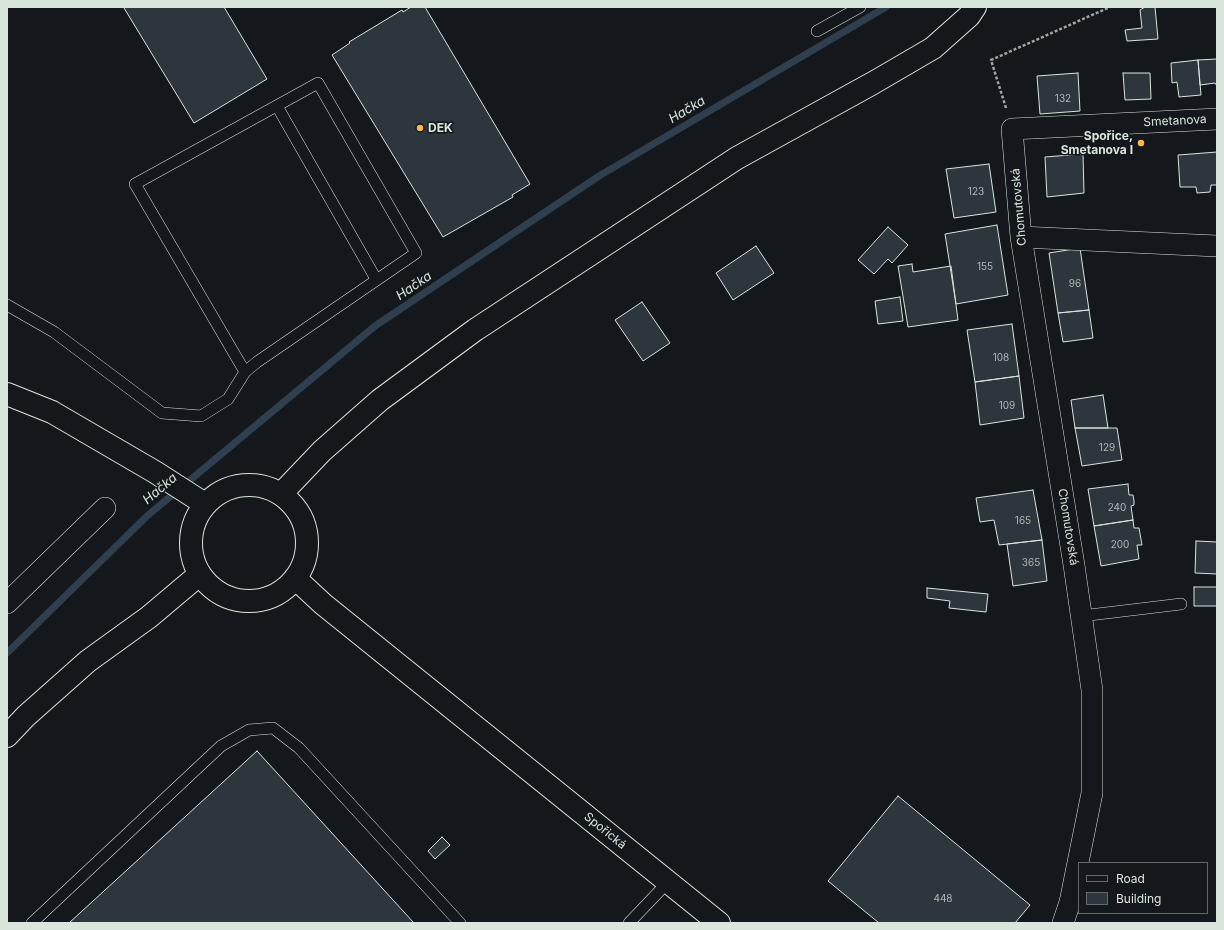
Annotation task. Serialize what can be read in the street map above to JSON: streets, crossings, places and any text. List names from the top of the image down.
{
  "streets": {
    "street": ["Smetanova", "Chomutovská", "Spořická"]
  },
  "crossings": [
    ["Smetanova", "Chomutovská"]
  ],
  "water": ["Hačka"],
  "places": ["DEK", "Spořice, Smetanova I"],
  "house_numbers": [
    "132",
    "123",
    "155",
    "96",
    "108",
    "109",
    "129",
    "240",
    "165",
    "200",
    "365",
    "448"
  ],
  "legend": ["Road", "Building"]
}
